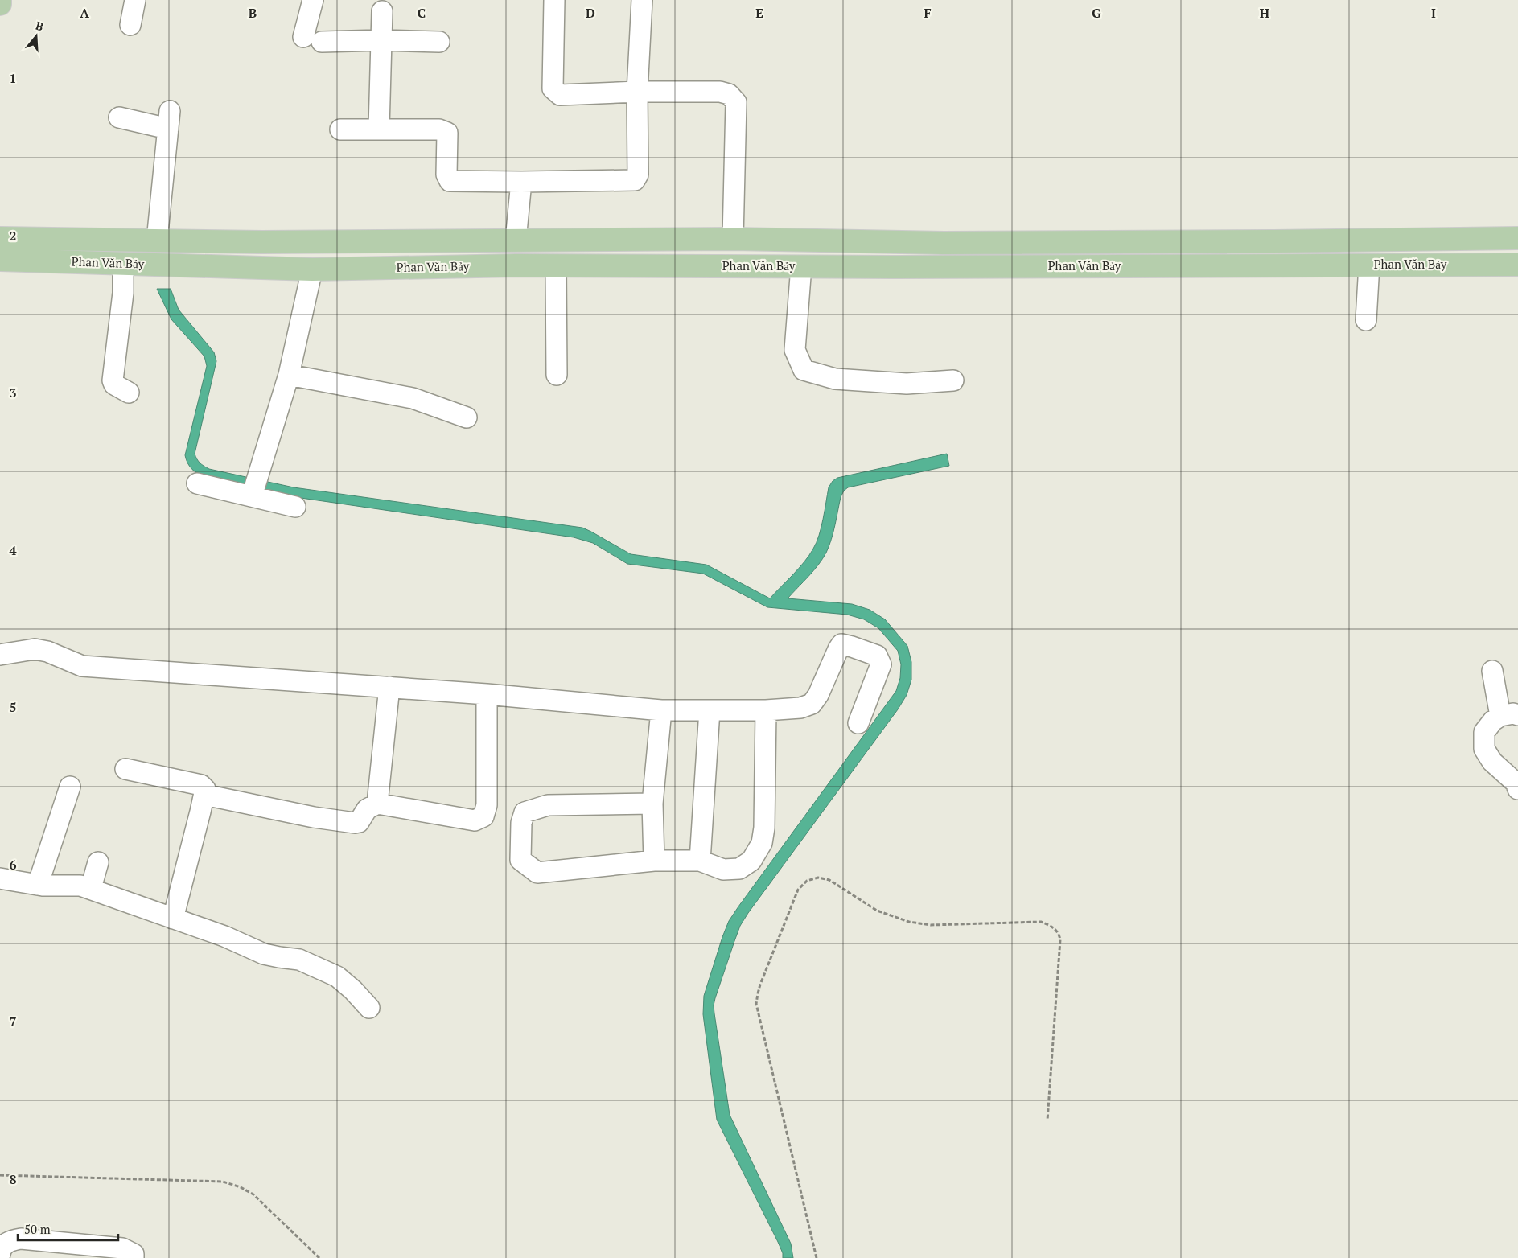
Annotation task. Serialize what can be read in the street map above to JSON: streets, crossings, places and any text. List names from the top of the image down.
{
  "streets": {
    "main road": ["Phan Văn Bảy"]
  },
  "scale_bar": "50 m",
  "north": "top",
  "grid": {
    "columns": [
      "A",
      "B",
      "C",
      "D",
      "E",
      "F",
      "G",
      "H",
      "I"
    ],
    "rows": [
      "1",
      "2",
      "3",
      "4",
      "5",
      "6",
      "7",
      "8"
    ]
  }
}
